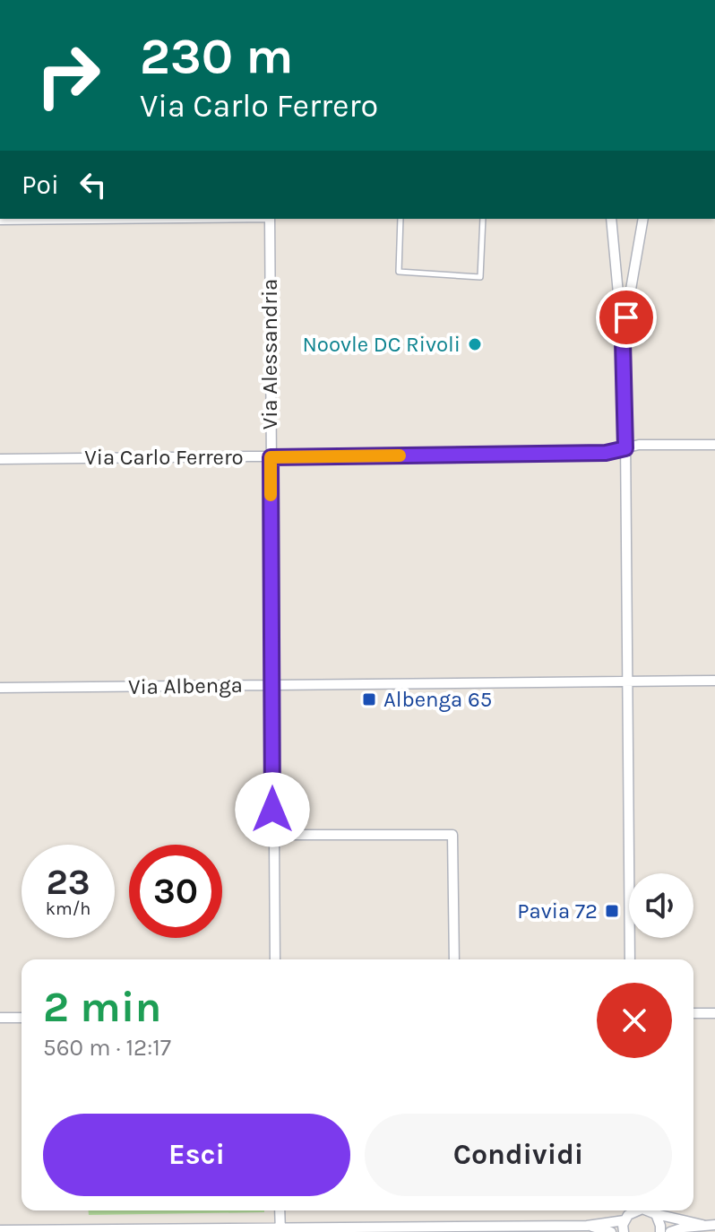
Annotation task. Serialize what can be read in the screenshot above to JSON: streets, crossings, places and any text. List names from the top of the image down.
{
  "streets": {
    "street": ["Via Alessandria", "Via Carlo Ferrero", "Via Albenga"]
  },
  "crossings": [
    ["Via Alessandria", "Via Carlo Ferrero"],
    ["Via Alessandria", "Via Albenga"]
  ],
  "places": {
    "other": ["Noovle DC Rivoli"],
    "transit": ["Albenga 65", "Pavia 72"]
  },
  "page": {
    "turn": ["230 m", "Via Carlo Ferrero"],
    "then": "Poi",
    "speed": "23 km/h",
    "limit": "30",
    "heading": ["2 min", "560 m · 12:17"],
    "buttons": ["Esci", "Condividi"]
  }
}
